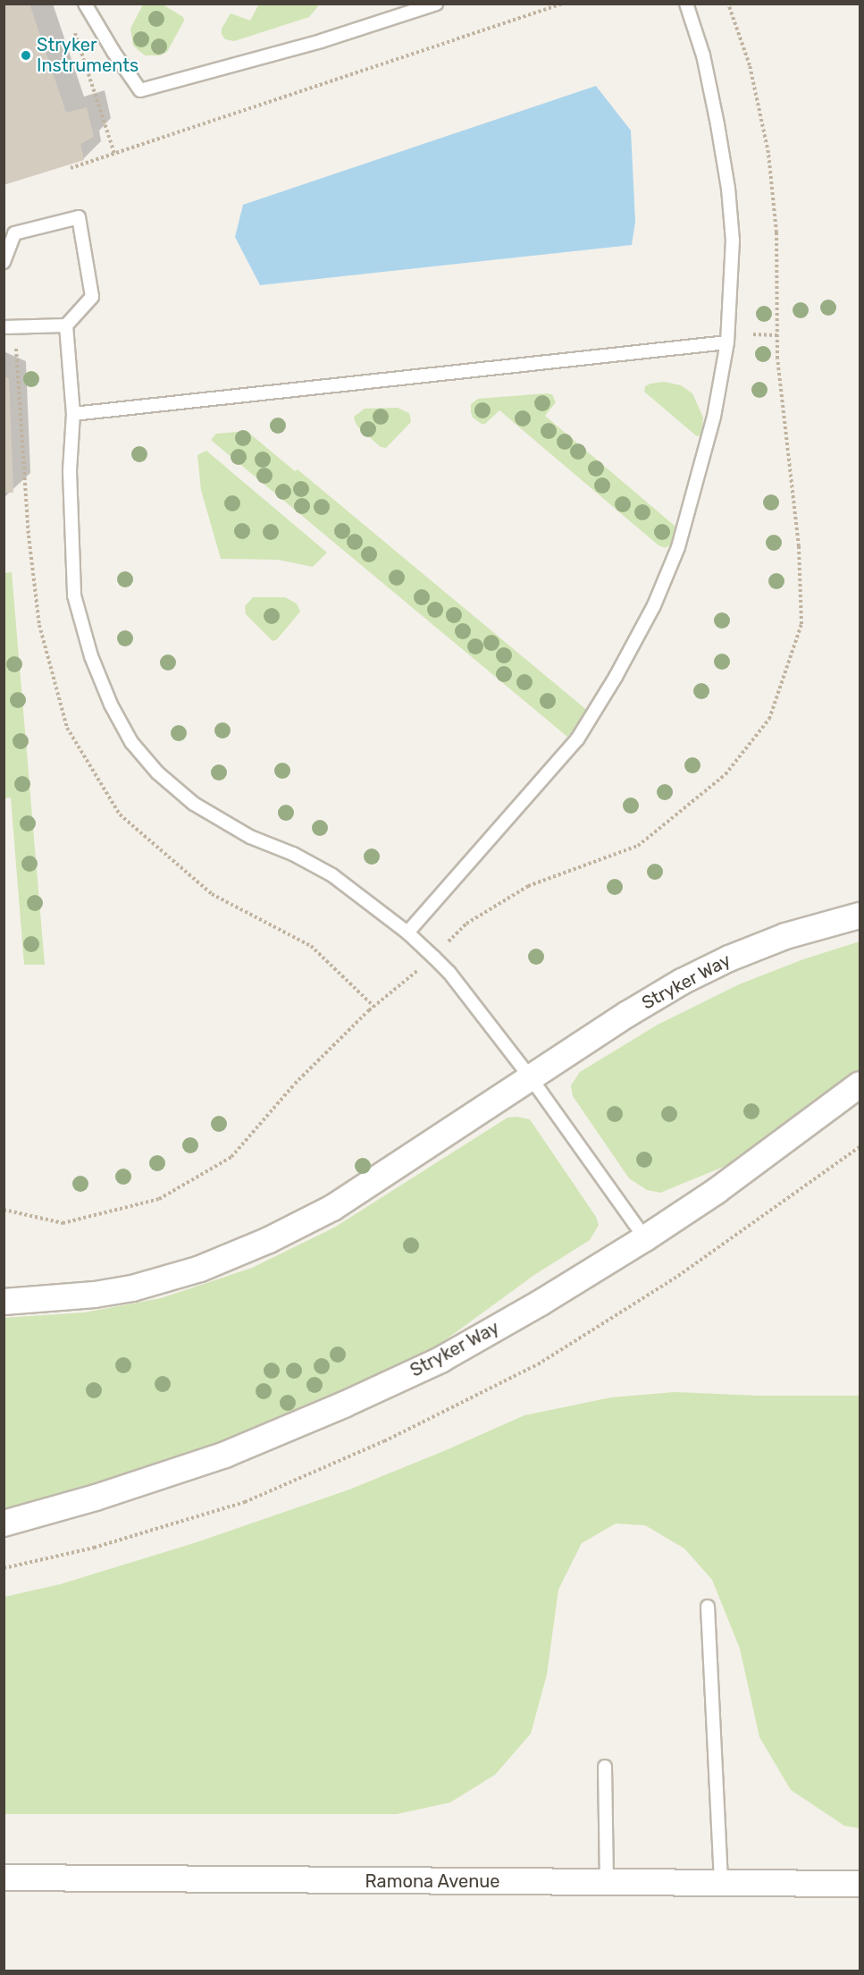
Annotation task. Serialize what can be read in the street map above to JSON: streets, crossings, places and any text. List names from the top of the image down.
{
  "streets": {
    "street": ["Stryker Way", "Ramona Avenue"]
  },
  "places": ["Stryker Instruments"]
}
